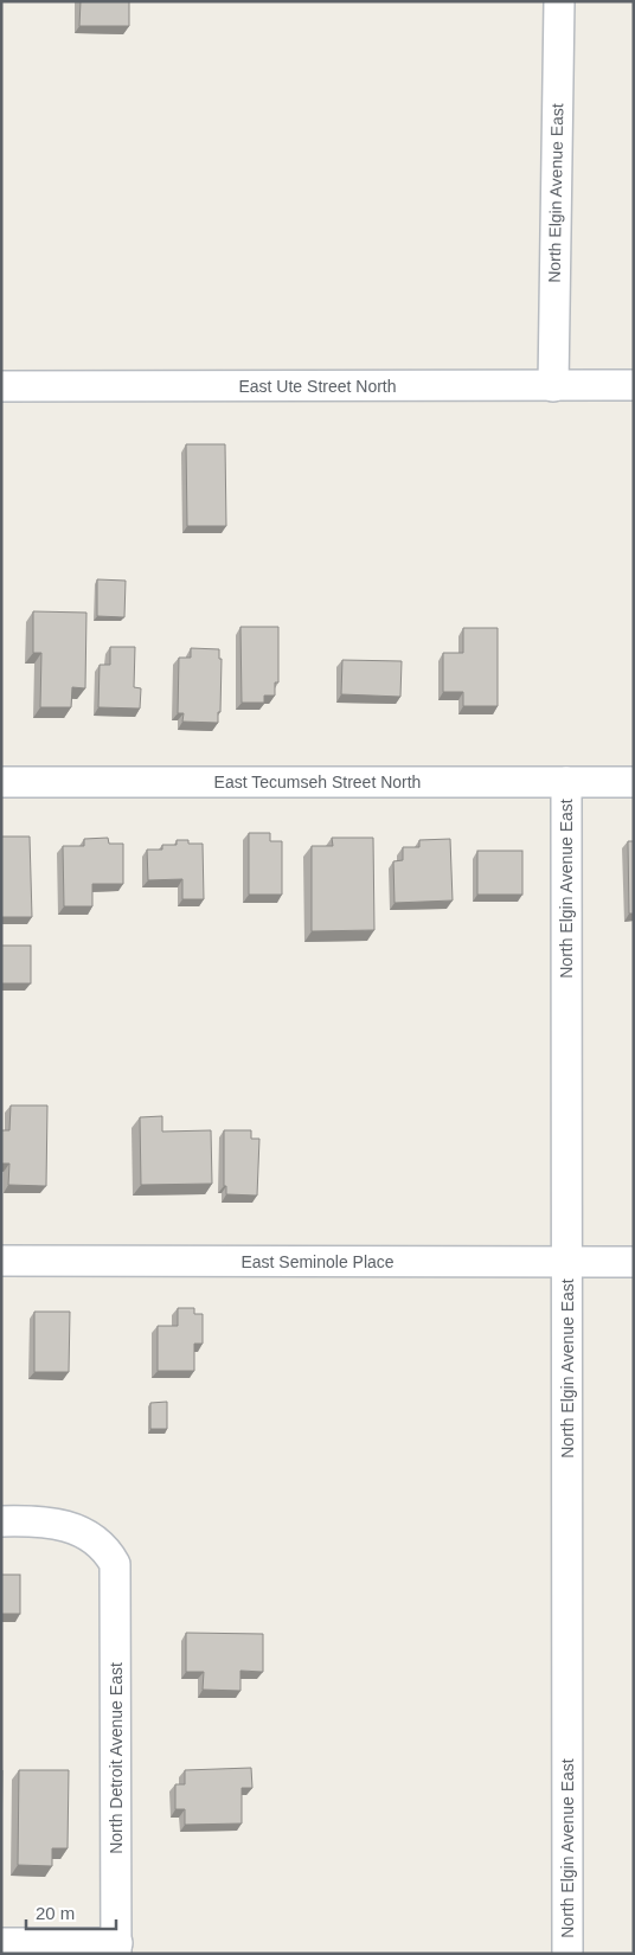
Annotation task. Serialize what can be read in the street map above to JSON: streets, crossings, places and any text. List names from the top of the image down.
{
  "streets": {
    "street": [
      "North Elgin Avenue East",
      "East Ute Street North",
      "East Tecumseh Street North",
      "East Seminole Place",
      "North Detroit Avenue East"
    ]
  },
  "crossings": [
    ["North Elgin Avenue East", "East Ute Street North"],
    ["North Elgin Avenue East", "East Tecumseh Street North"],
    ["North Elgin Avenue East", "East Seminole Place"]
  ],
  "scale_bar": "20 m"
}
